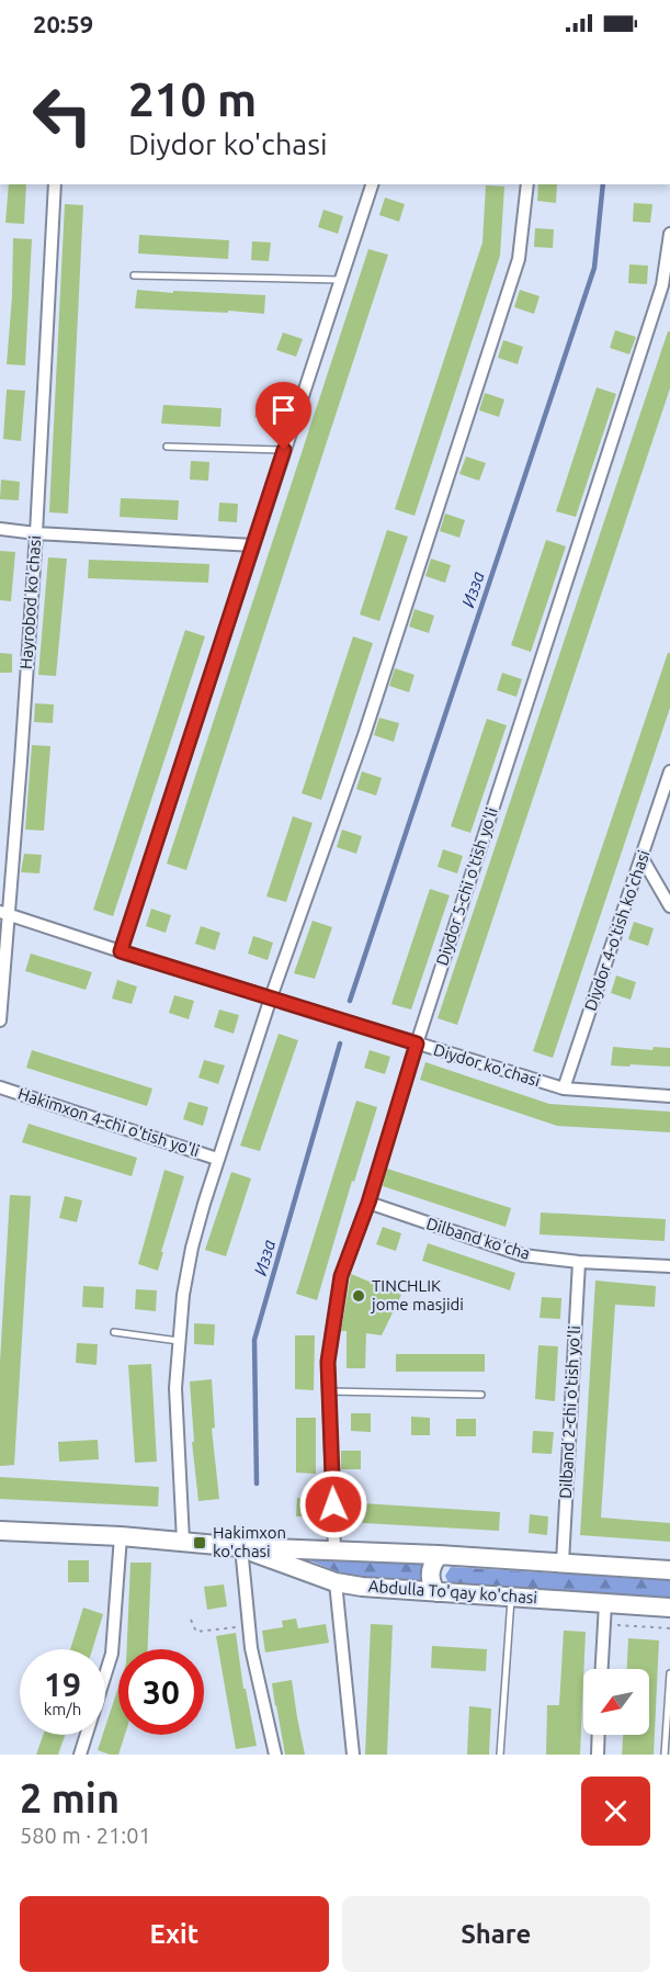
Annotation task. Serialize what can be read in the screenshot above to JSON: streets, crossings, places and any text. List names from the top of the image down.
{
  "streets": {
    "street": [
      "Hayrobod ko'chasi",
      "Diydor 5-chi o'tish yo'li",
      "Diydor 4-o'tish ko'chasi",
      "Diydor ko'chasi",
      "Hakimxon 4-chi o'tish yo'li",
      "Dilband ko'cha",
      "Dilband 2-chi o'tish yo'li",
      "Abdulla To'qay ko'chasi"
    ]
  },
  "crossings": [
    ["Hayrobod ko'chasi", "Diydor ko'chasi"],
    ["Diydor 5-chi o'tish yo'li", "Diydor ko'chasi"],
    ["Diydor 5-chi o'tish yo'li", "Dilband ko'cha"],
    ["Diydor 5-chi o'tish yo'li", "Abdulla To'qay ko'chasi"],
    ["Diydor 4-o'tish ko'chasi", "Diydor ko'chasi"],
    ["Dilband ko'cha", "Dilband 2-chi o'tish yo'li"],
    ["Dilband 2-chi o'tish yo'li", "Abdulla To'qay ko'chasi"]
  ],
  "water": ["Изза"],
  "places": {
    "other": ["TINCHLIK jome masjidi"],
    "transit": ["Hakimxon ko'chasi"]
  },
  "north": "bottom left",
  "page": {
    "status": "20:59",
    "turn": ["210 m", "Diydor ko'chasi"],
    "speed": "19 km/h",
    "limit": "30",
    "heading": ["2 min", "580 m · 21:01"],
    "buttons": ["Exit", "Share"]
  }
}
